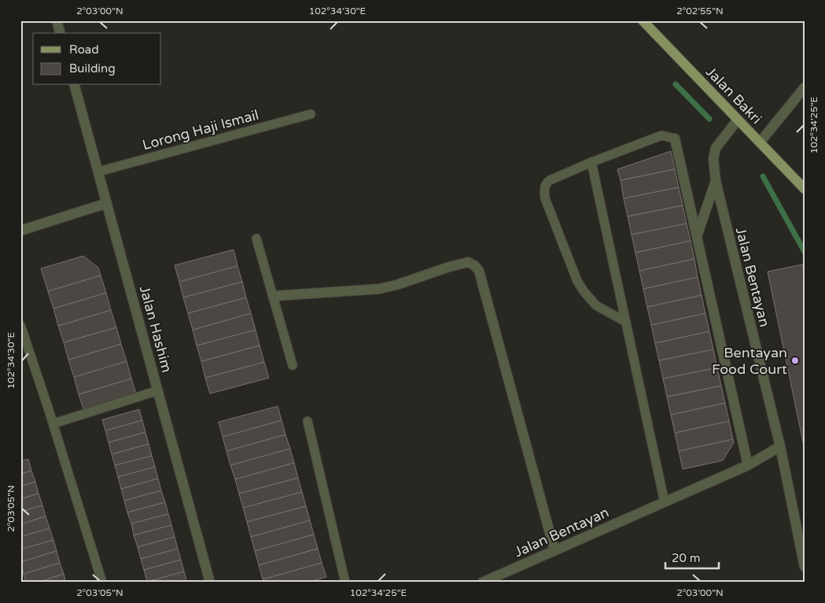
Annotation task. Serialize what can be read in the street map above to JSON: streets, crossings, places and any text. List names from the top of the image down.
{
  "streets": {
    "main road": ["Jalan Bakri"],
    "street": ["Jalan Bentayan", "Jalan Hashim"],
    "lane": ["Lorong Haji Ismail"]
  },
  "crossings": [
    ["Jalan Bakri", "Jalan Bentayan"],
    ["Lorong Haji Ismail", "Jalan Hashim"]
  ],
  "places": ["Bentayan Food Court"],
  "legend": ["Road", "Building"],
  "scale_bar": "20 m",
  "coordinates": [
    "2°03'00\"N",
    "102°34'30\"E",
    "2°02'55\"N",
    "102°34'25\"E",
    "2°03'05\"N"
  ]
}
